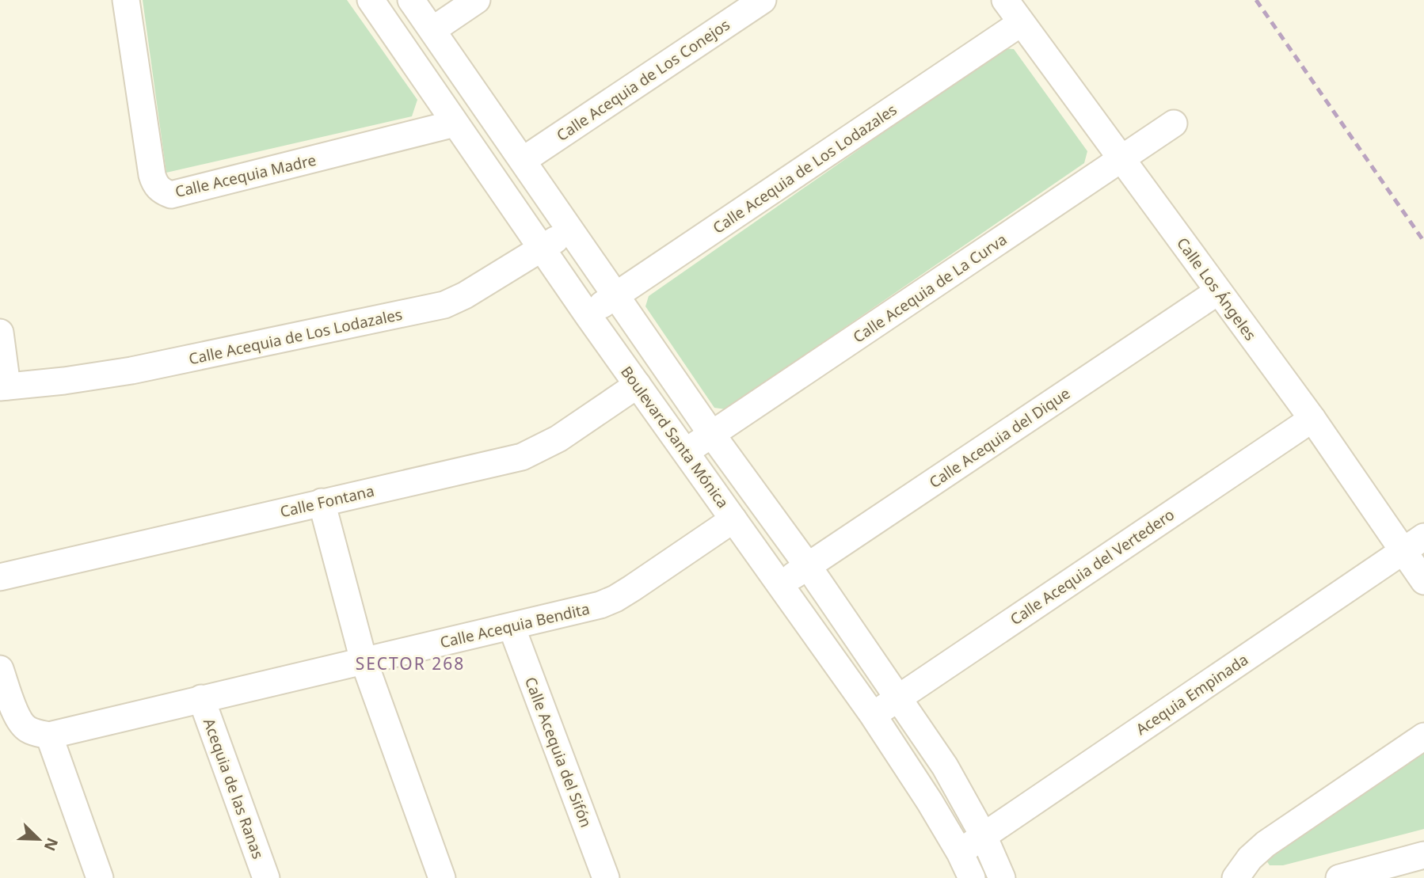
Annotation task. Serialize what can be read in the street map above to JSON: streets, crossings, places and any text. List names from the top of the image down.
{
  "streets": {
    "street": [
      "Calle Acequia de Los Conejos",
      "Calle Acequia de Los Lodazales",
      "Calle Acequia Madre",
      "Calle Acequia de La Curva",
      "Calle Los Ángeles",
      "Boulevard Santa Mónica",
      "Calle Acequia del Dique",
      "Calle Fontana",
      "Calle Acequia del Vertedero",
      "Calle Acequia Bendita",
      "Acequia Empinada",
      "Calle Acequia del Sifón",
      "Acequia de las Ranas"
    ]
  },
  "crossings": [
    ["Calle Acequia de Los Conejos", "Boulevard Santa Mónica"],
    ["Calle Acequia de Los Lodazales", "Calle Los Ángeles"],
    ["Calle Acequia de Los Lodazales", "Boulevard Santa Mónica"],
    ["Calle Acequia Madre", "Boulevard Santa Mónica"],
    ["Calle Acequia de La Curva", "Calle Los Ángeles"],
    ["Calle Acequia de La Curva", "Boulevard Santa Mónica"],
    ["Calle Los Ángeles", "Calle Acequia del Dique"],
    ["Calle Los Ángeles", "Calle Acequia del Vertedero"],
    ["Calle Los Ángeles", "Acequia Empinada"],
    ["Boulevard Santa Mónica", "Calle Acequia del Dique"],
    ["Boulevard Santa Mónica", "Calle Fontana"],
    ["Boulevard Santa Mónica", "Calle Acequia del Vertedero"],
    ["Boulevard Santa Mónica", "Calle Acequia Bendita"],
    ["Boulevard Santa Mónica", "Acequia Empinada"],
    ["Calle Acequia Bendita", "Calle Acequia del Sifón"],
    ["Calle Acequia Bendita", "Acequia de las Ranas"]
  ],
  "districts": ["SECTOR 268"],
  "north": "bottom right"
}
